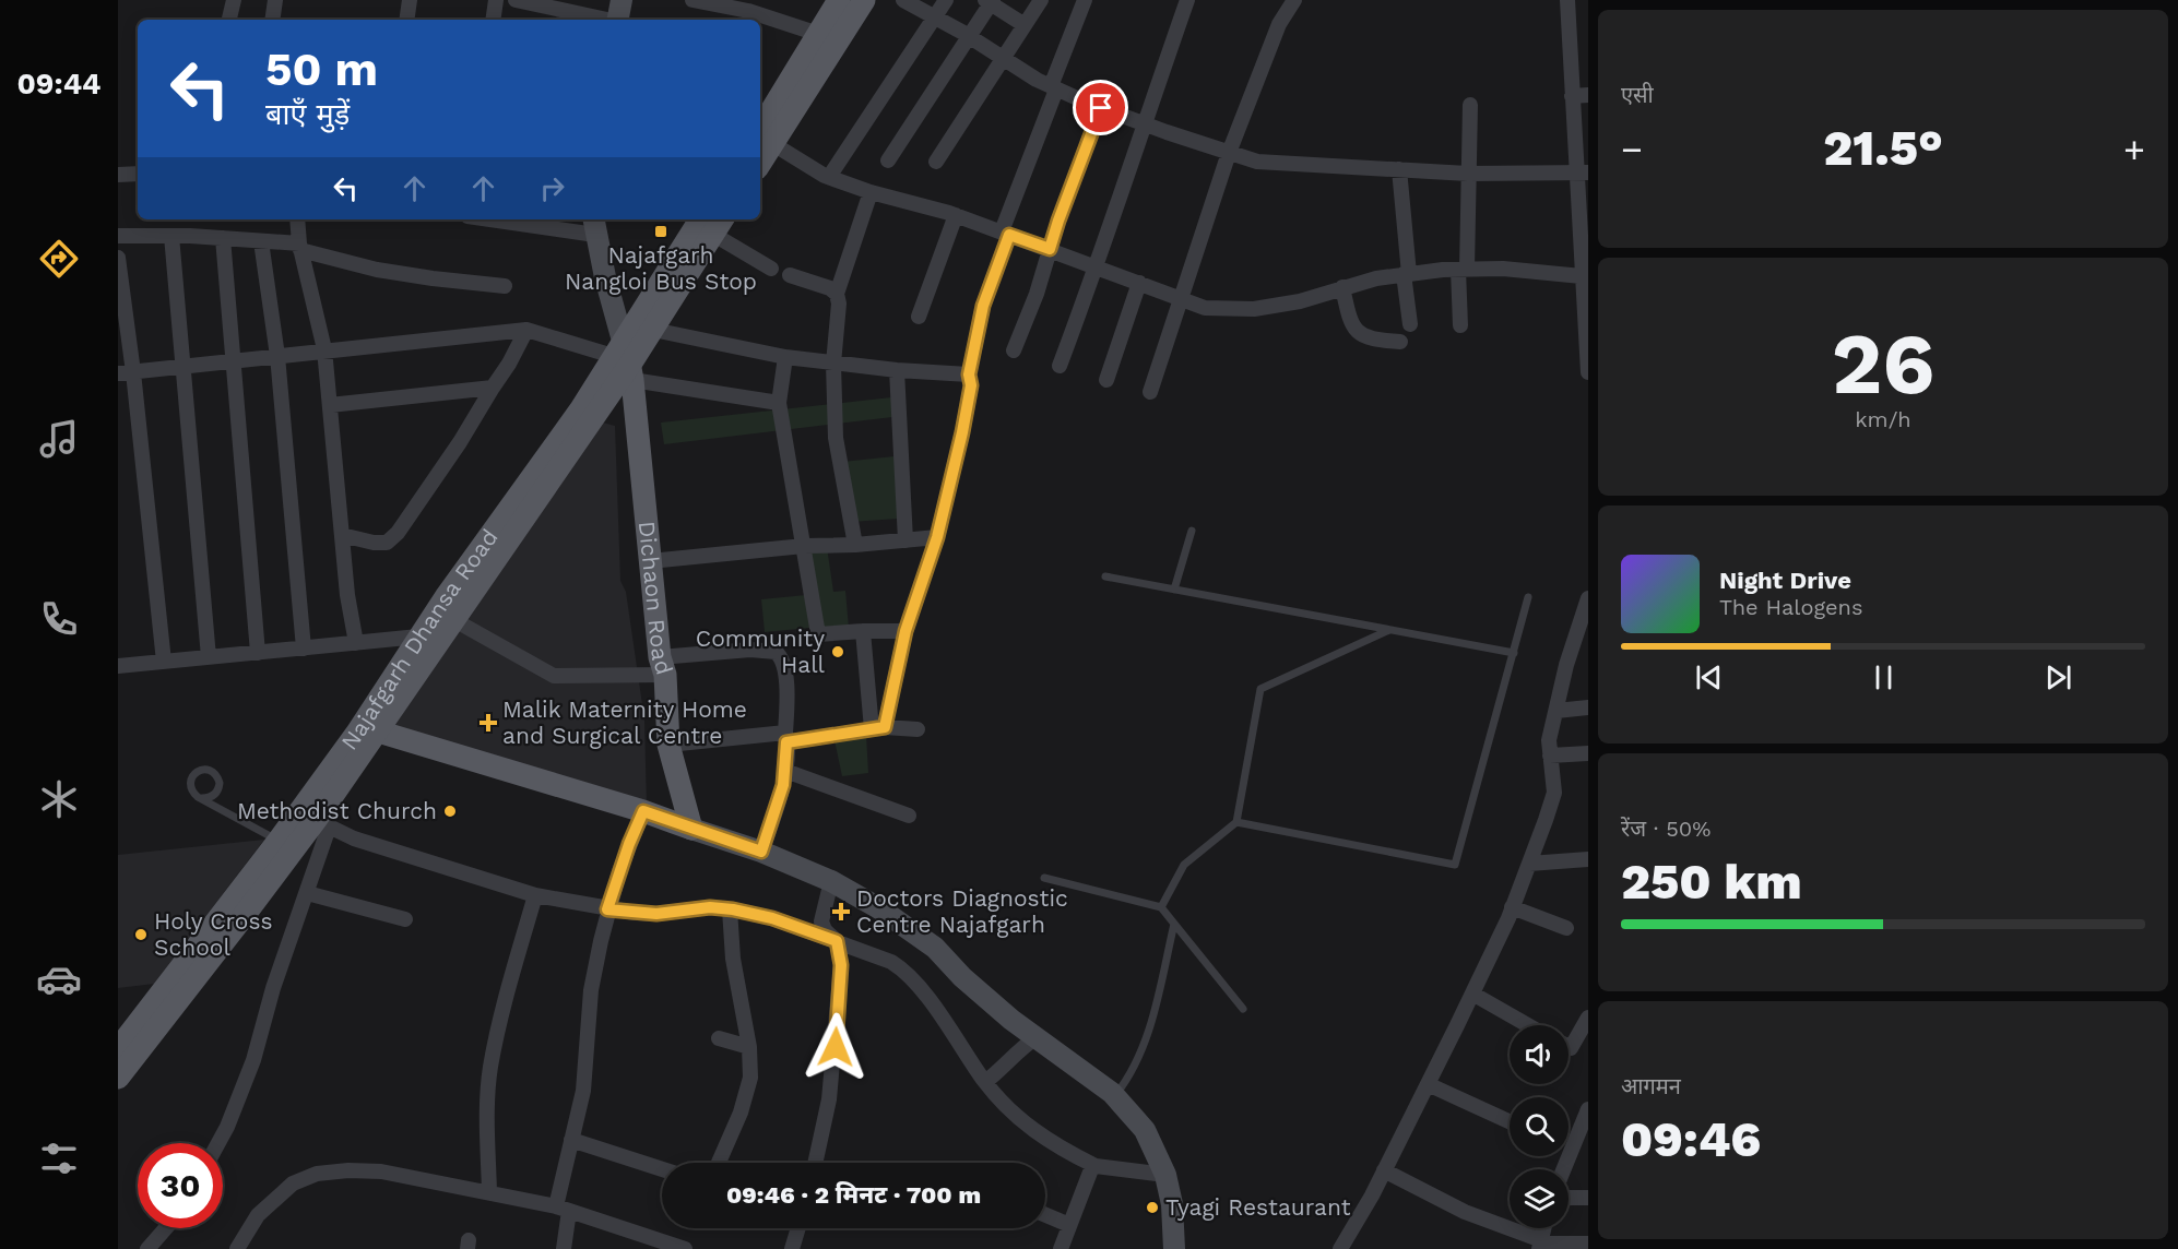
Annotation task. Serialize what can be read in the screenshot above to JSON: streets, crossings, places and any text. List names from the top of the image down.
{
  "streets": {
    "main road": ["Dichaon Road", "Najafgarh Dhansa Road"]
  },
  "crossings": [
    ["Dichaon Road", "Najafgarh Dhansa Road"]
  ],
  "places": {
    "transit": ["Najafgarh Nangloi Bus Stop"],
    "other": [
      "Community Hall",
      "Methodist Church",
      "Holy Cross School",
      "Tyagi Restaurant"
    ],
    "health": ["Malik Maternity Home and Surgical Centre", "Doctors Diagnostic Centre Najafgarh"]
  },
  "page": {
    "tabs": "09:44",
    "tile": [
      "एसी",
      ["26", "km/h"],
      ["रेंज · 50%", "250 km"],
      ["आगमन", "09:46"]
    ],
    "turn": ["50 m", "बाएँ मुड़ें"],
    "heat": ["−", "21.5°", "+"],
    "song": ["Night Drive", "The Halogens"],
    "limit": "30",
    "trip": "09:46 · 2 मिनट · 700 m"
  }
}
